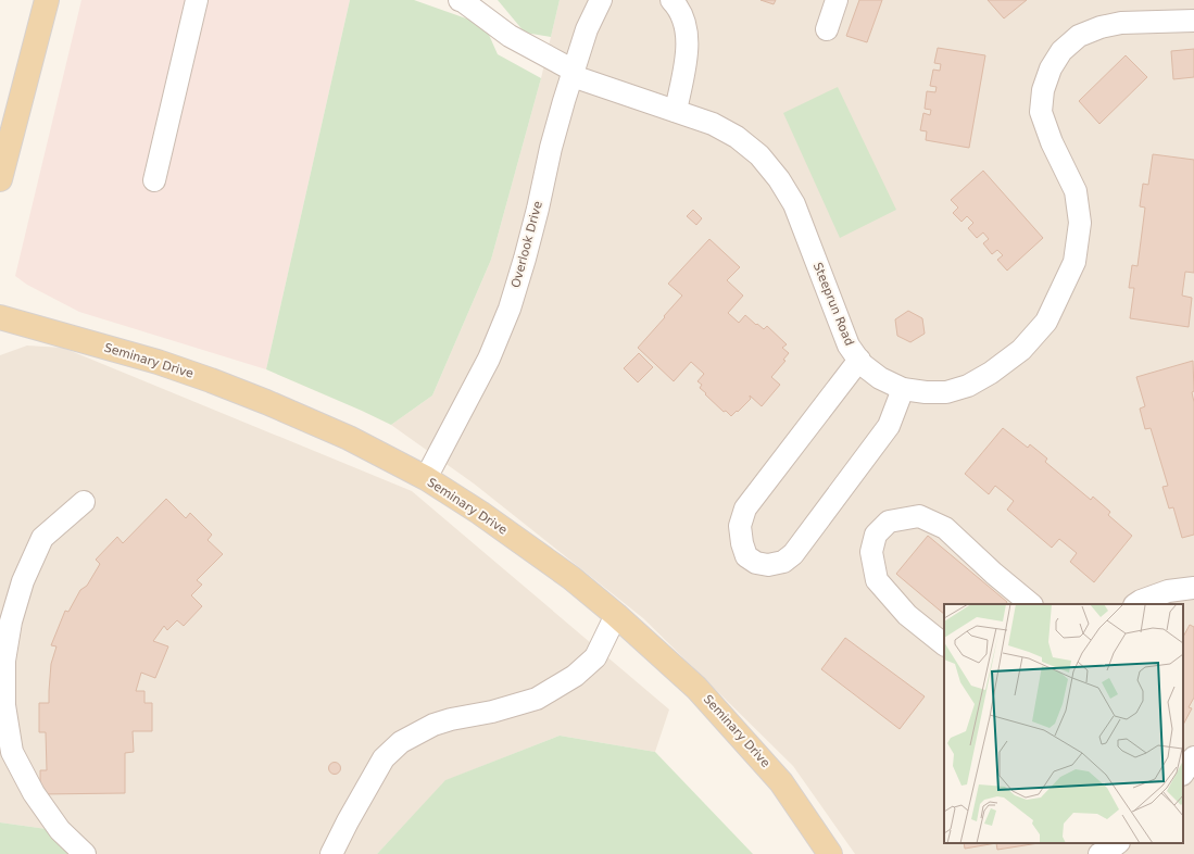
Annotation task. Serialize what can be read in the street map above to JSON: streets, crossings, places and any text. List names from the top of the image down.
{
  "streets": {
    "main road": ["Seminary Drive"],
    "street": ["Overlook Drive", "Steeprun Road"]
  },
  "crossings": [
    ["Overlook Drive", "Steeprun Road"],
    ["Overlook Drive", "Seminary Drive"]
  ]
}
